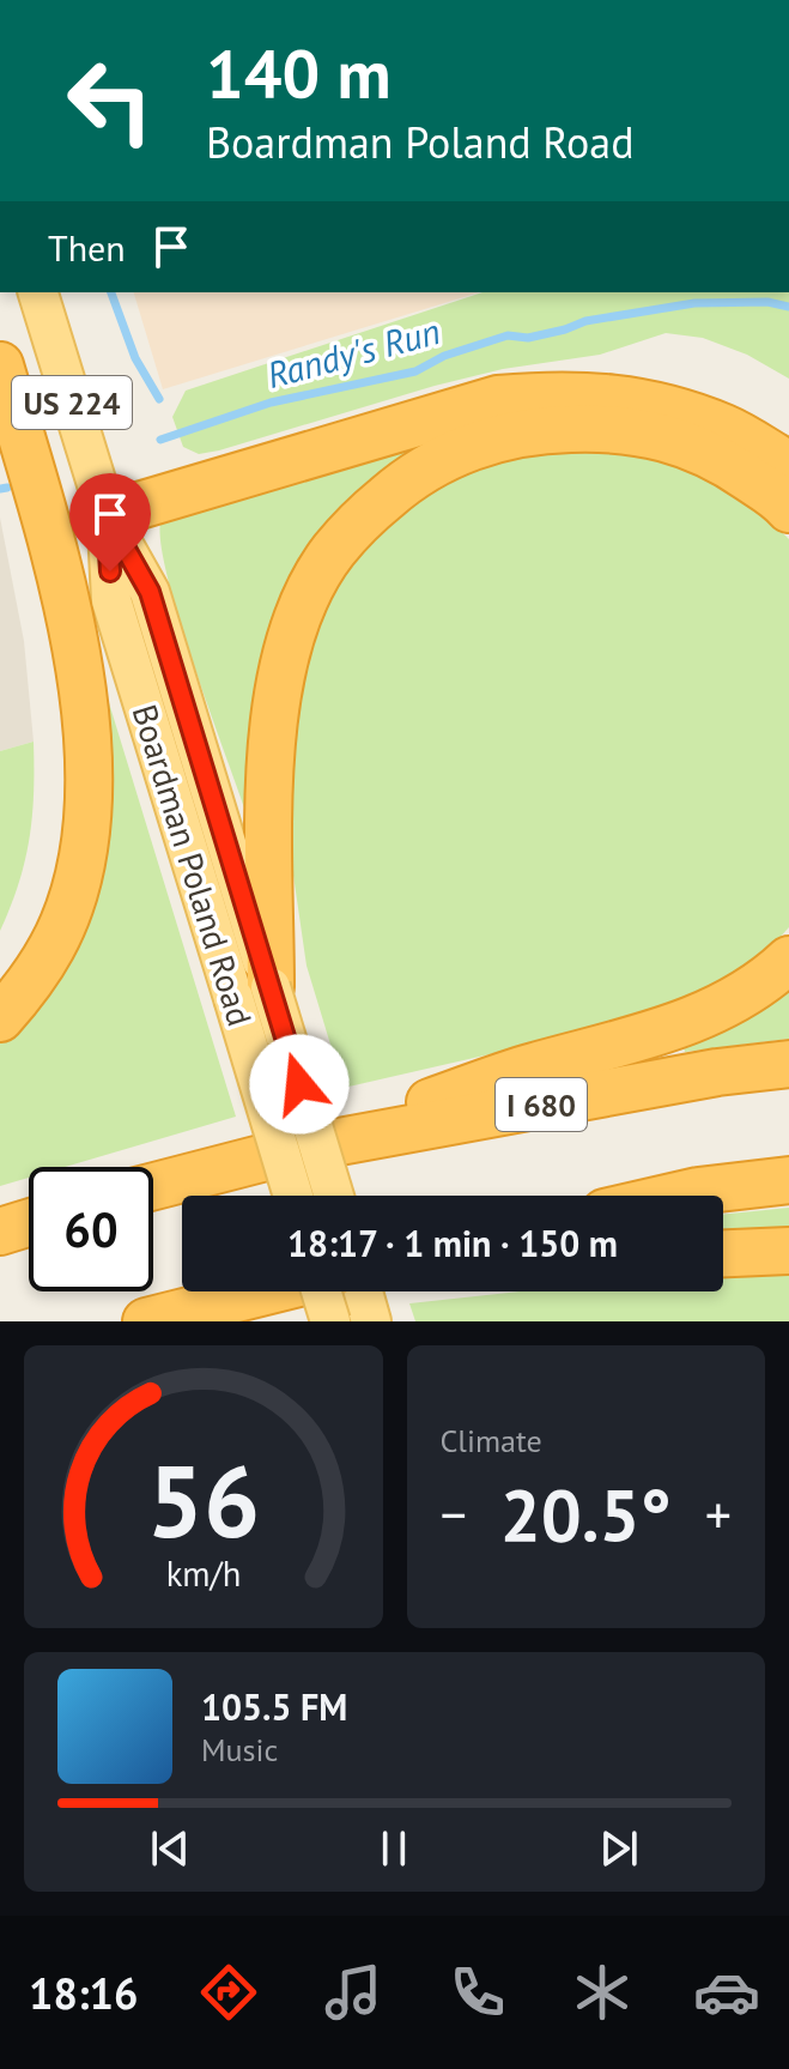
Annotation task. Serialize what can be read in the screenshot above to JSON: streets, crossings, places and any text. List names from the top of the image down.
{
  "streets": {
    "highway": ["I 680"],
    "main road": ["US 224", "Boardman Poland Road"]
  },
  "water": ["Randy's Run"],
  "page": {
    "turn": ["140 m", "Boardman Poland Road"],
    "then": "Then",
    "limit": "60",
    "trip": "18:17 · 1 min · 150 m",
    "tile": "Climate",
    "heat": ["−", "20.5°", "+"],
    "song": ["105.5 FM", "Music"],
    "tabs": "18:16",
    "gauge": ["56", "km/h"]
  }
}
